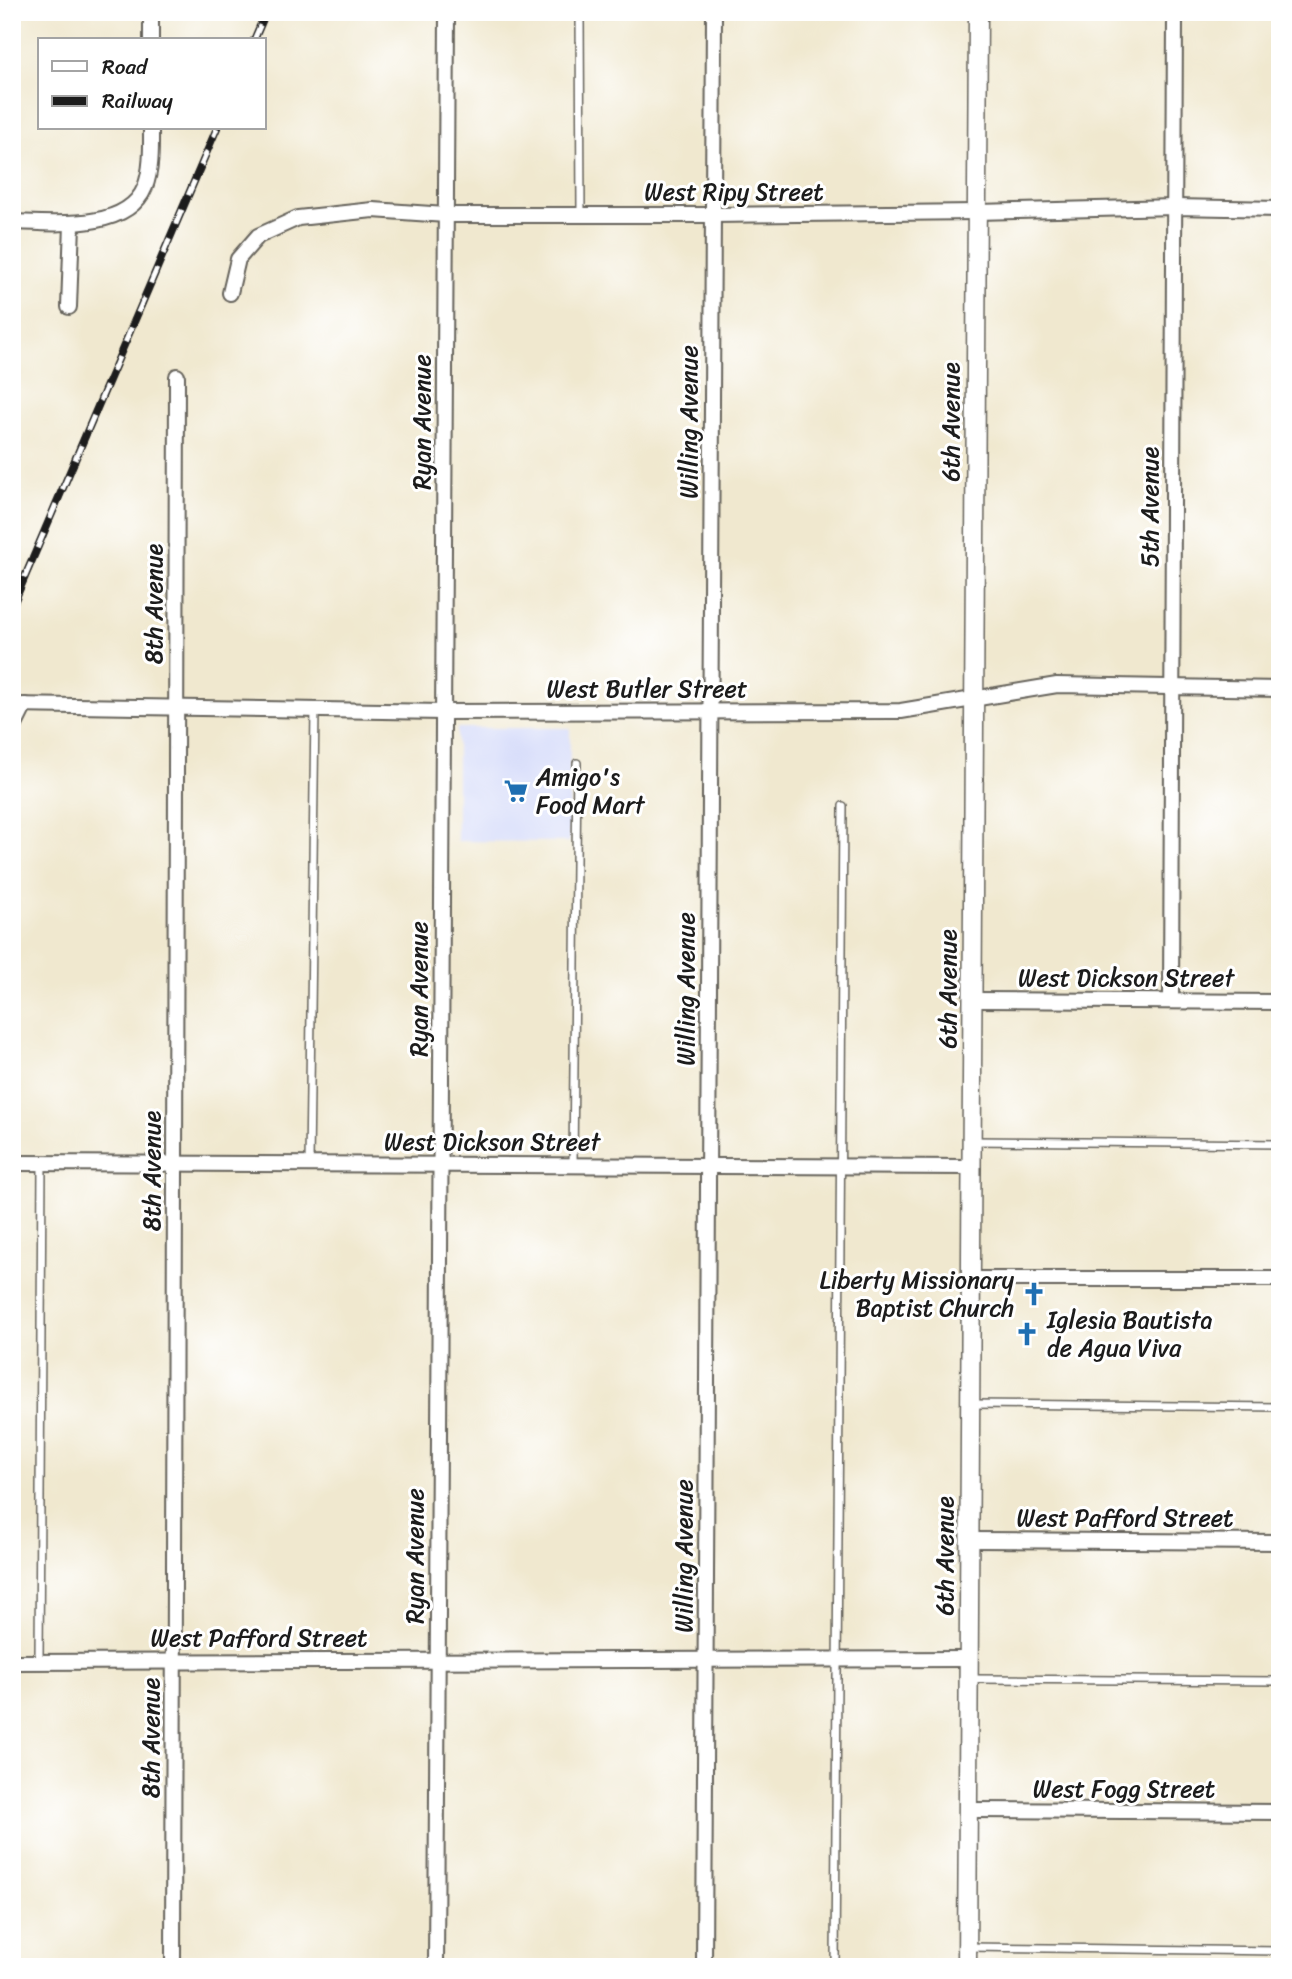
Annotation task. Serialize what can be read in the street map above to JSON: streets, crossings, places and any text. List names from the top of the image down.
{
  "streets": {
    "street": [
      "West Ripy Street",
      "Ryan Avenue",
      "Willing Avenue",
      "6th Avenue",
      "5th Avenue",
      "8th Avenue",
      "West Butler Street",
      "West Dickson Street",
      "West Pafford Street",
      "West Fogg Street"
    ]
  },
  "crossings": [
    ["West Ripy Street", "Ryan Avenue"],
    ["West Ripy Street", "Willing Avenue"],
    ["West Ripy Street", "6th Avenue"],
    ["West Ripy Street", "5th Avenue"],
    ["Ryan Avenue", "West Butler Street"],
    ["Ryan Avenue", "West Dickson Street"],
    ["Ryan Avenue", "West Pafford Street"],
    ["Willing Avenue", "West Butler Street"],
    ["Willing Avenue", "West Dickson Street"],
    ["Willing Avenue", "West Pafford Street"],
    ["6th Avenue", "West Butler Street"],
    ["6th Avenue", "West Dickson Street"],
    ["6th Avenue", "West Pafford Street"],
    ["6th Avenue", "West Fogg Street"],
    ["5th Avenue", "West Butler Street"],
    ["5th Avenue", "West Dickson Street"],
    ["8th Avenue", "West Butler Street"],
    ["8th Avenue", "West Dickson Street"],
    ["8th Avenue", "West Pafford Street"]
  ],
  "places": {
    "supermarket": ["Amigo's Food Mart"],
    "church": ["Liberty Missionary Baptist Church", "Iglesia Bautista de Agua Viva"]
  },
  "legend": ["Road", "Railway"]
}
